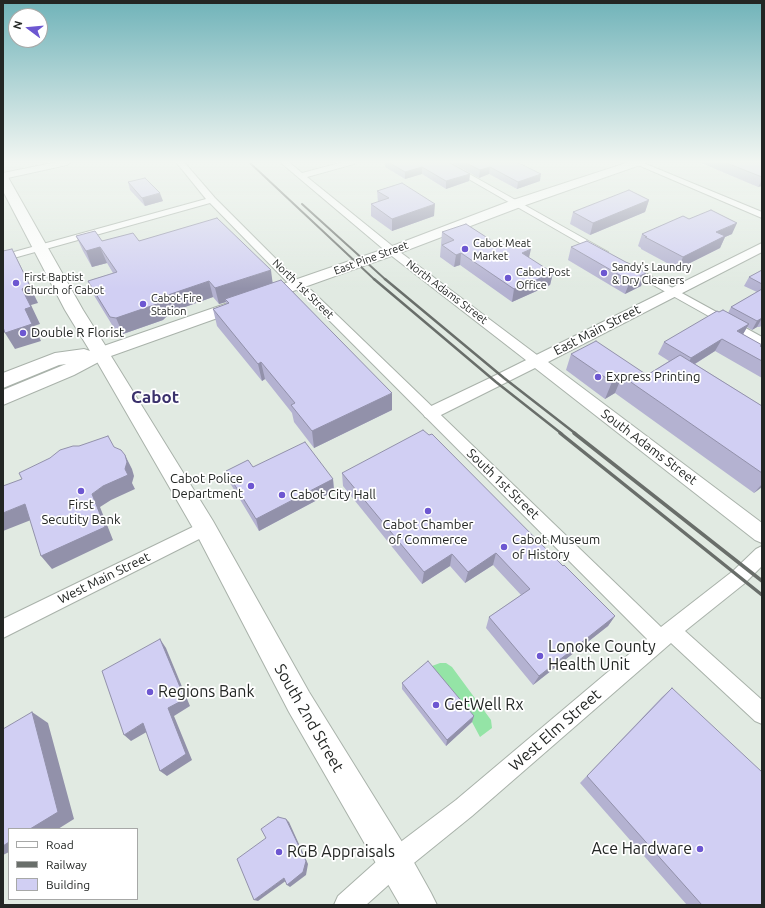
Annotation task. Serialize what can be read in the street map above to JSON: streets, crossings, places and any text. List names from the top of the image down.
{
  "streets": {
    "main road": ["East Pine Street", "South 2nd Street"],
    "street": [
      "North 1st Street",
      "North Adams Street",
      "East Main Street",
      "South Adams Street",
      "South 1st Street",
      "West Main Street",
      "West Elm Street"
    ]
  },
  "crossings": [
    ["East Pine Street", "North 1st Street"],
    ["East Pine Street", "North Adams Street"],
    ["East Pine Street", "South 2nd Street"],
    ["North 1st Street", "East Main Street"],
    ["North 1st Street", "South 1st Street"],
    ["North Adams Street", "East Main Street"],
    ["North Adams Street", "South Adams Street"],
    ["East Main Street", "South Adams Street"],
    ["East Main Street", "South 1st Street"],
    ["South 1st Street", "West Elm Street"],
    ["West Main Street", "South 2nd Street"],
    ["South 2nd Street", "West Elm Street"]
  ],
  "districts": ["Cabot"],
  "places": [
    "Cabot Meat Market",
    "Sandy's Laundry & Dry Cleaners",
    "Cabot Post Office",
    "First Baptist Church of Cabot",
    "Cabot Fire Station",
    "Double R Florist",
    "Express Printing",
    "Cabot Police Department",
    "First Secutity Bank",
    "Cabot City Hall",
    "Cabot Chamber of Commerce",
    "Cabot Museum of History",
    "Lonoke County Health Unit",
    "Regions Bank",
    "GetWell Rx",
    "Ace Hardware",
    "RGB Appraisals"
  ],
  "legend": ["Road", "Railway", "Building"],
  "north": "left"
}
